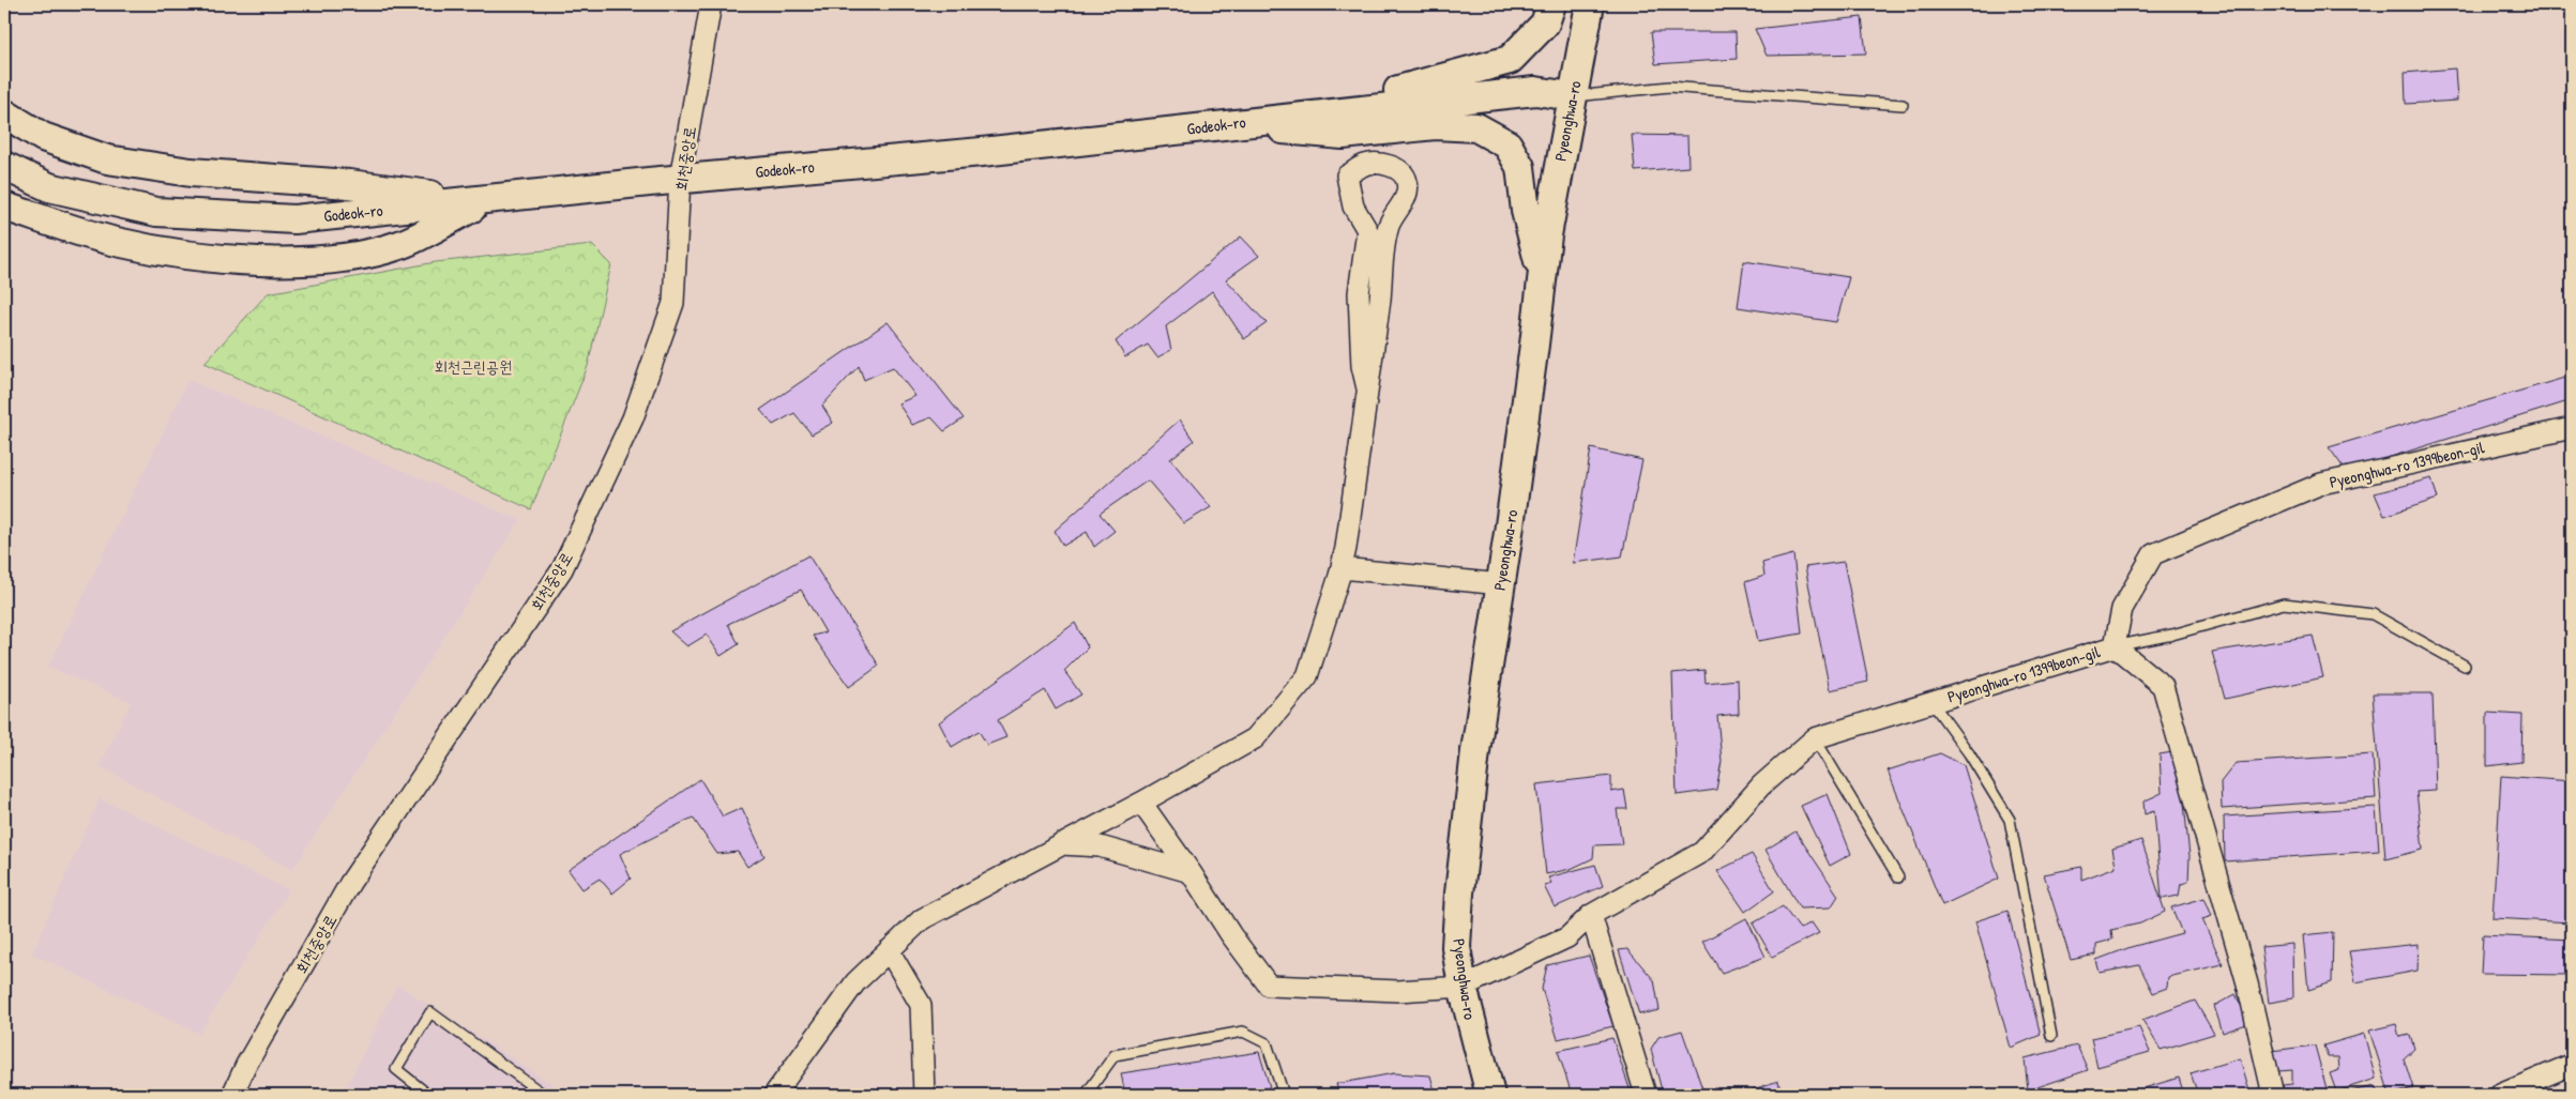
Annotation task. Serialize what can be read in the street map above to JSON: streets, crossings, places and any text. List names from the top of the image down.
{
  "streets": {
    "main road": ["Pyeonghwa-ro", "Godeok-ro"],
    "street": ["회천중앙로", "Pyeonghwa-ro 1399beon-gil"]
  },
  "crossings": [
    ["Pyeonghwa-ro", "Godeok-ro"],
    ["Pyeonghwa-ro", "Pyeonghwa-ro 1399beon-gil"],
    ["Godeok-ro", "회천중앙로"]
  ],
  "parks": ["회천근린공원"]
}
